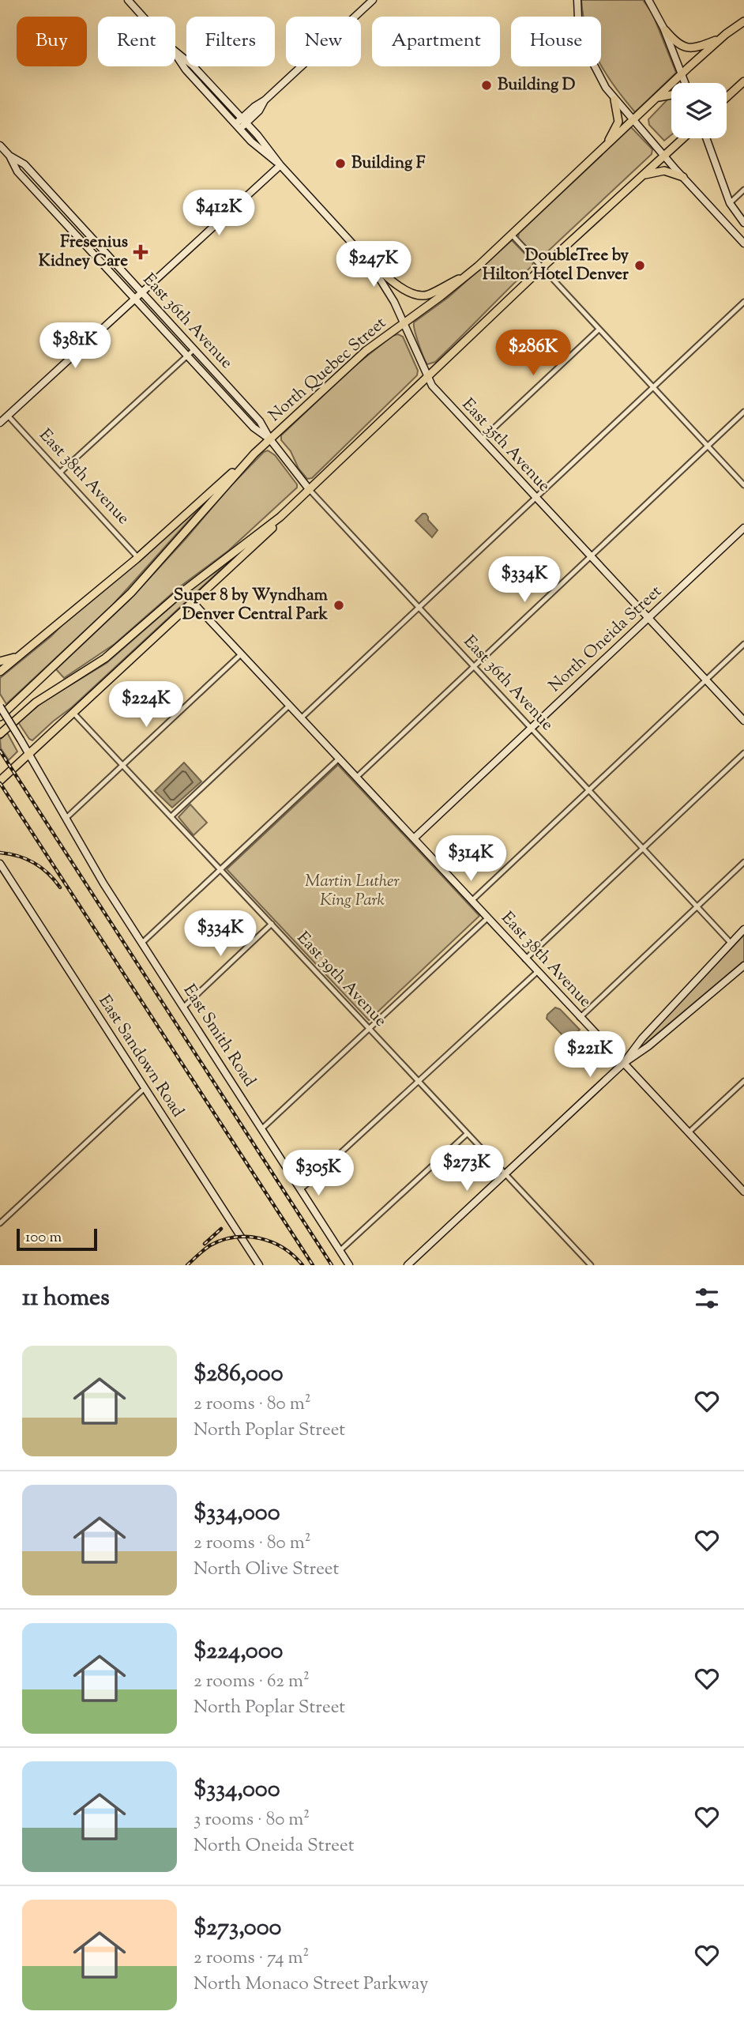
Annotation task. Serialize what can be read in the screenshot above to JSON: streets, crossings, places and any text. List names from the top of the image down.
{
  "streets": {
    "main road": ["North Quebec Street"],
    "street": [
      "East 36th Avenue",
      "East 35th Avenue",
      "East 38th Avenue",
      "North Oneida Street",
      "East 39th Avenue",
      "East Smith Road",
      "East Sandown Road"
    ]
  },
  "crossings": [
    ["East 36th Avenue", "North Quebec Street"],
    ["East 36th Avenue", "North Oneida Street"],
    ["North Quebec Street", "East 35th Avenue"],
    ["East 35th Avenue", "North Oneida Street"],
    ["East 38th Avenue", "North Oneida Street"]
  ],
  "parks": ["Martin Luther King Park"],
  "places": {
    "other": [
      "Building D",
      "Building F",
      "DoubleTree by Hilton Hotel Denver",
      "Super 8 by Wyndham Denver Central Park"
    ],
    "health": ["Fresenius Kidney Care"]
  },
  "scale_bar": "100 m",
  "page": {
    "chip": [
      "Buy",
      "Rent",
      "Filters",
      "New",
      "Apartment",
      "House"
    ],
    "price": [
      "$412K",
      "$247K",
      "$381K",
      "$286K",
      "$334K",
      "$224K",
      "$314K",
      "$334K",
      "$221K",
      "$273K",
      "$305K"
    ],
    "scale": "100 m",
    "heading": "11 homes",
    "list": [
      {
        "name": "$286,000",
        "note": "2 rooms · 80 m² · North Poplar Street"
      },
      {
        "name": "$334,000",
        "note": "2 rooms · 80 m² · North Olive Street"
      },
      {
        "name": "$224,000",
        "note": "2 rooms · 62 m² · North Poplar Street"
      },
      {
        "name": "$334,000",
        "note": "3 rooms · 80 m² · North Oneida Street"
      },
      {
        "name": "$273,000",
        "note": "2 rooms · 74 m² · North Monaco Street Parkway"
      }
    ]
  }
}
